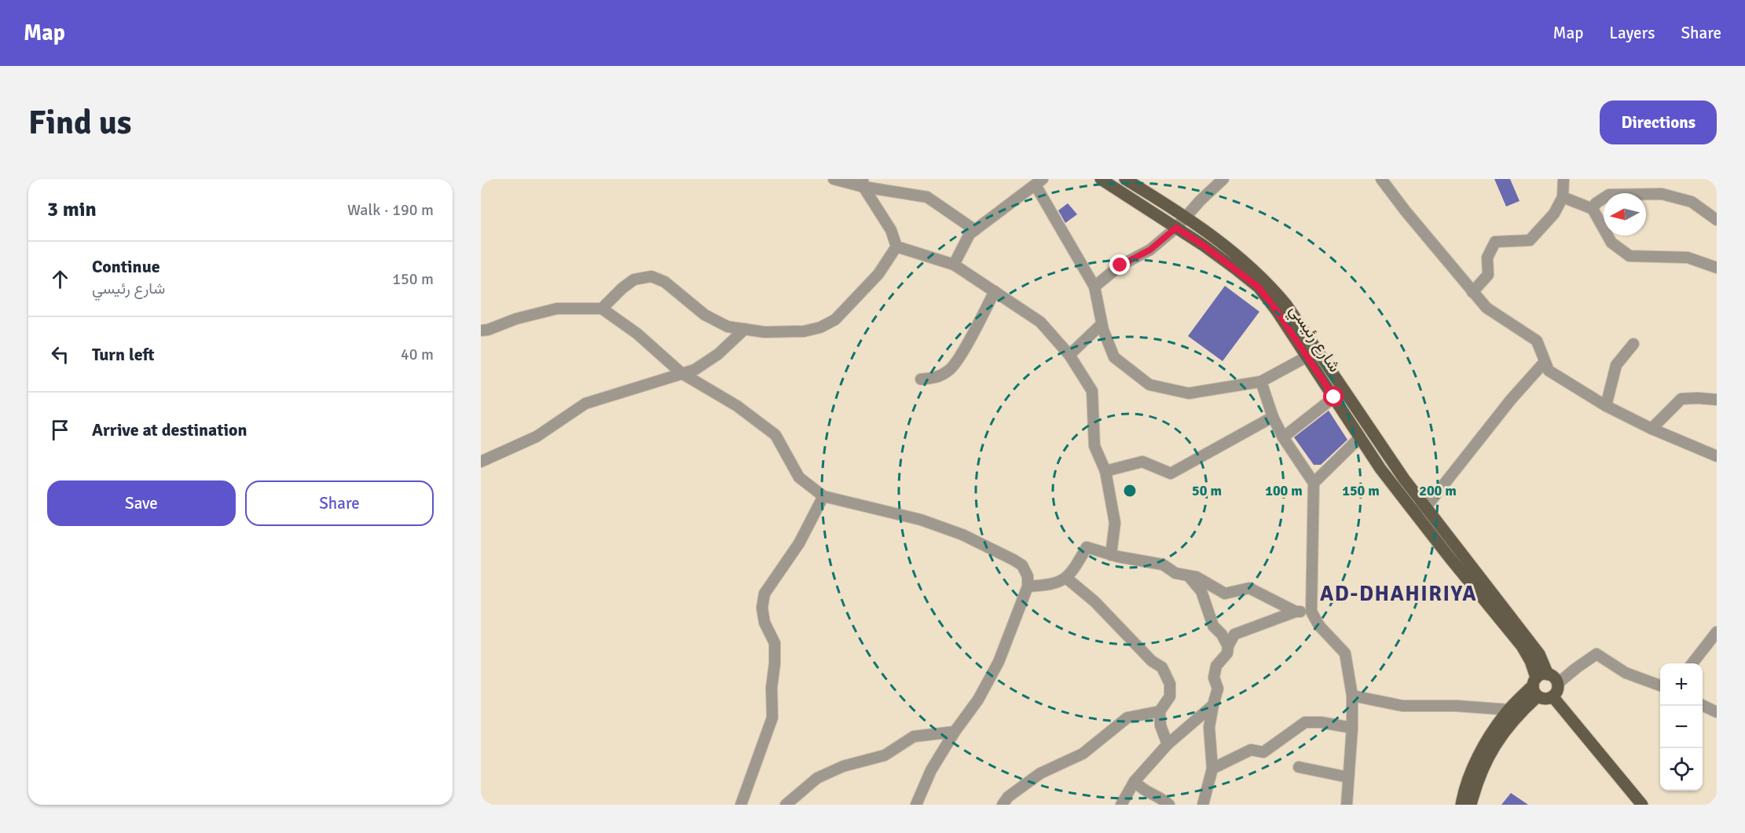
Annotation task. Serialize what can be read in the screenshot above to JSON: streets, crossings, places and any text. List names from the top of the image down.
{
  "streets": {
    "main road": ["شارع رئيسي"]
  },
  "districts": ["AD-DHAHIRIYA"],
  "north": "left",
  "page": {
    "header": "Map",
    "nav": ["Map", "Layers", "Share"],
    "buttons": [
      "Directions",
      ["Save", "Share"]
    ],
    "title": "Find us",
    "heading": ["3 min", "Walk · 190 m"],
    "list": [
      ["Continue", "شارع رئيسي", "150 m"],
      ["Turn left", "40 m"],
      "Arrive at destination"
    ],
    "map_buttons": ["+", "−"]
  },
  "rings": [
    "50 m",
    "100 m",
    "150 m",
    "200 m"
  ]
}
